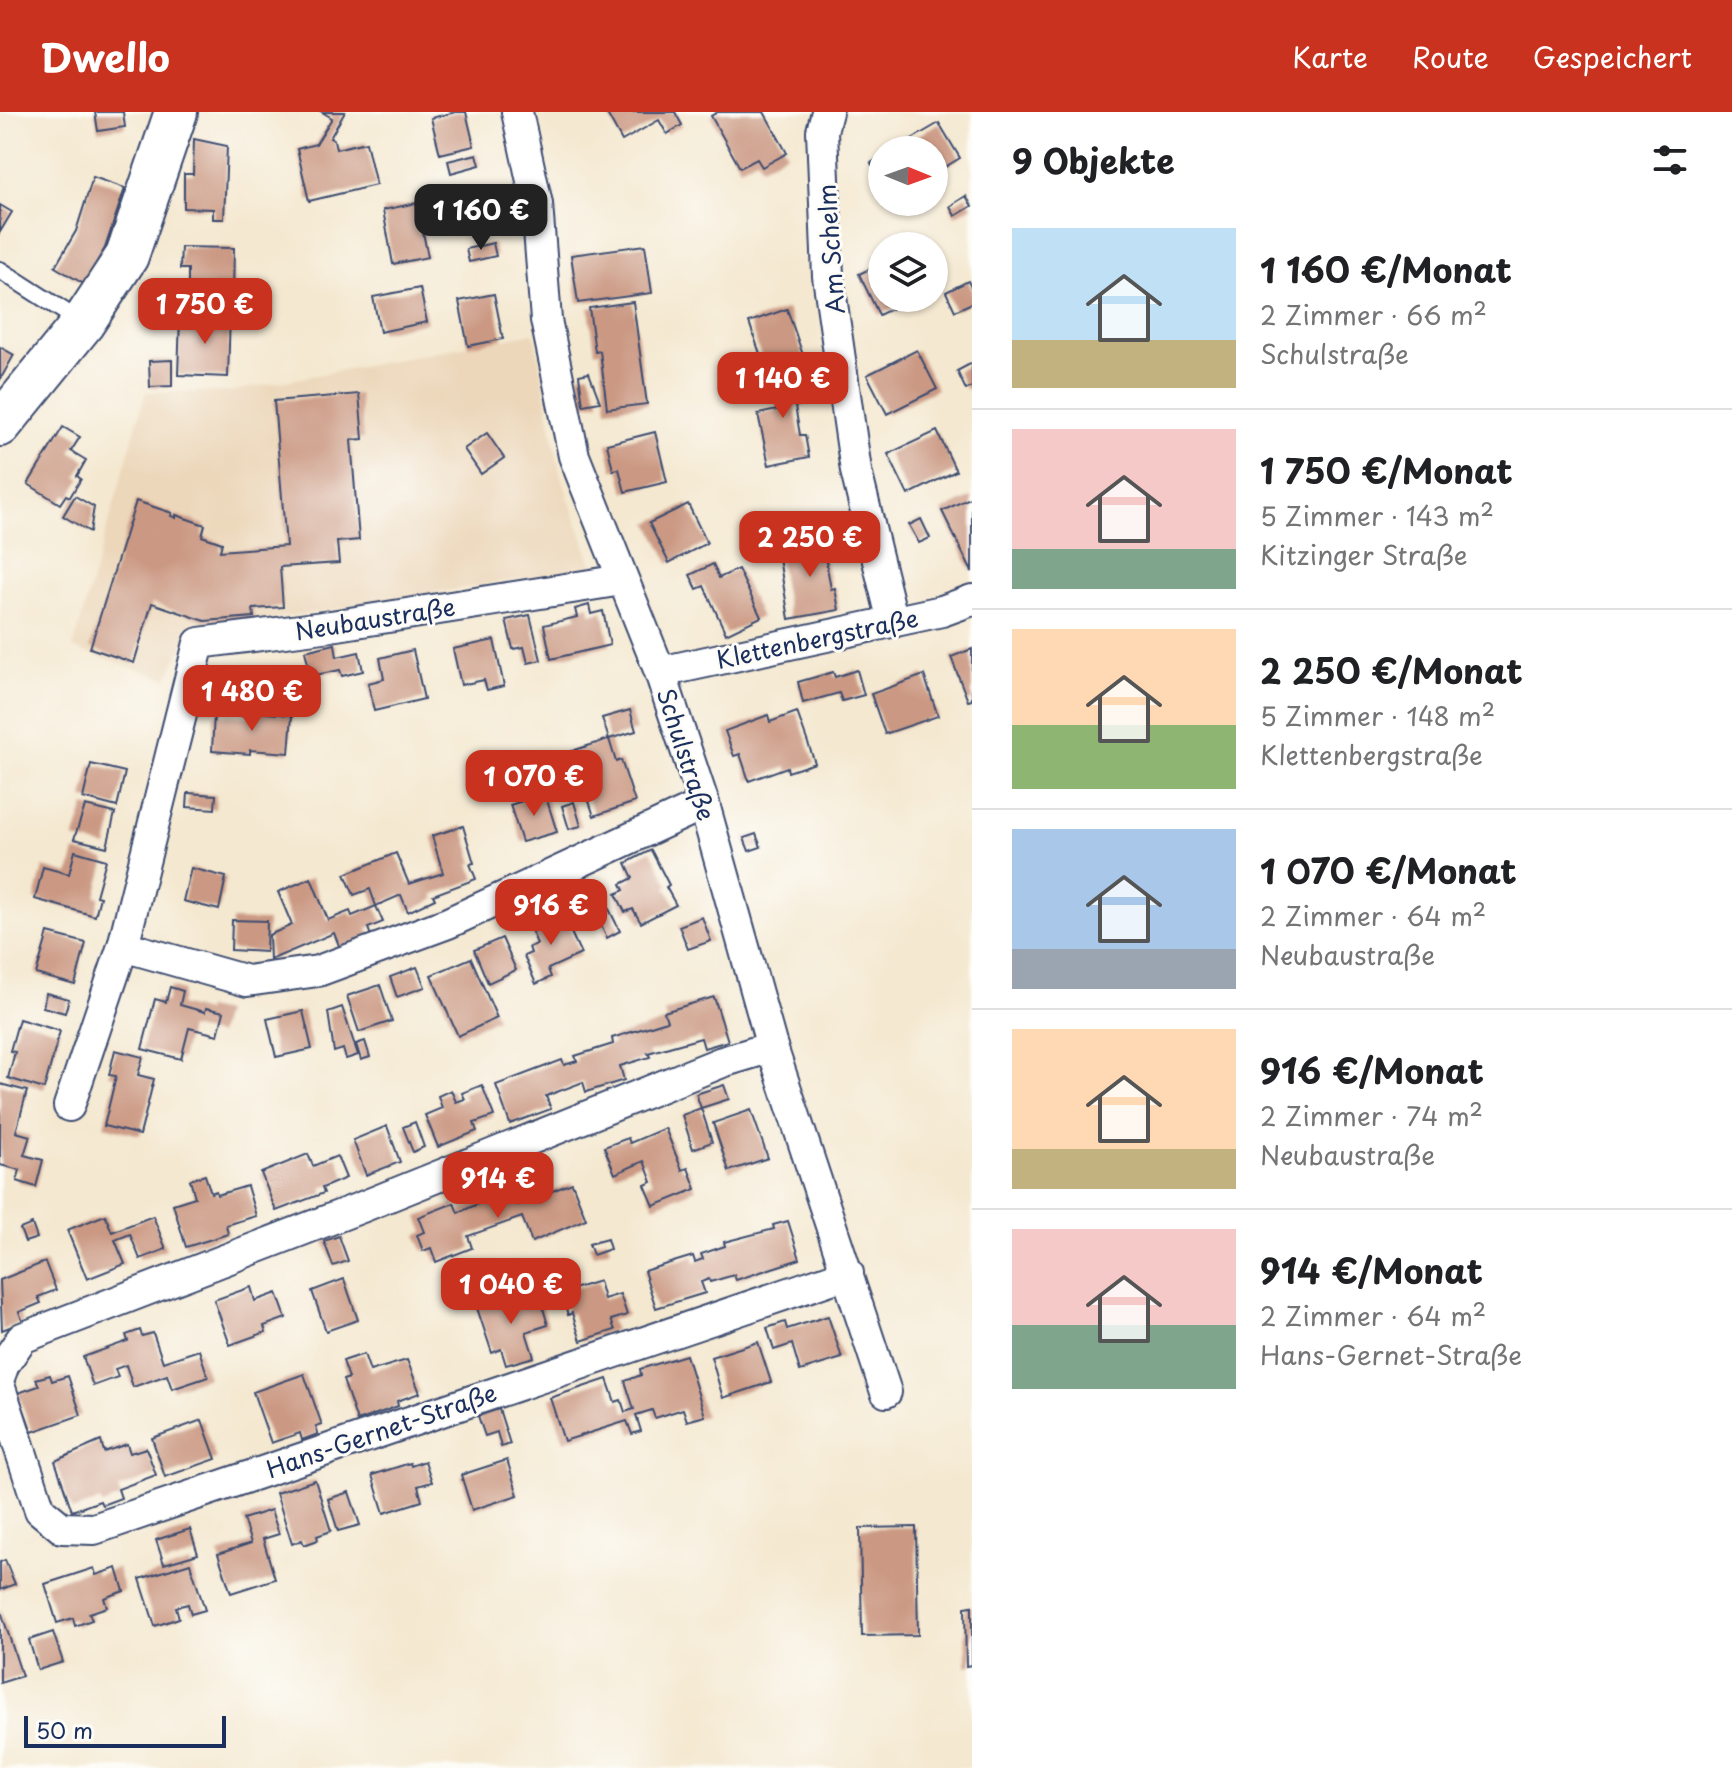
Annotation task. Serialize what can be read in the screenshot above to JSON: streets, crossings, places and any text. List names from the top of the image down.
{
  "streets": {
    "street": [
      "Am Schelm",
      "Neubaustraße",
      "Klettenbergstraße",
      "Schulstraße",
      "Hans-Gernet-Straße"
    ]
  },
  "crossings": [
    ["Am Schelm", "Klettenbergstraße"],
    ["Neubaustraße", "Schulstraße"],
    ["Klettenbergstraße", "Schulstraße"],
    ["Schulstraße", "Hans-Gernet-Straße"]
  ],
  "scale_bar": "50 m",
  "north": "right",
  "page": {
    "header": "Dwello",
    "nav": ["Karte", "Route", "Gespeichert"],
    "heading": "9 Objekte",
    "price": [
      "1 160 €",
      "1 750 €",
      "1 140 €",
      "2 250 €",
      "1 480 €",
      "1 070 €",
      "916 €",
      "914 €",
      "1 040 €"
    ],
    "list": [
      {
        "name": "1 160 €/Monat",
        "note": "2 Zimmer · 66 m² · Schulstraße"
      },
      {
        "name": "1 750 €/Monat",
        "note": "5 Zimmer · 143 m² · Kitzinger Straße"
      },
      {
        "name": "2 250 €/Monat",
        "note": "5 Zimmer · 148 m² · Klettenbergstraße"
      },
      {
        "name": "1 070 €/Monat",
        "note": "2 Zimmer · 64 m² · Neubaustraße"
      },
      {
        "name": "916 €/Monat",
        "note": "2 Zimmer · 74 m² · Neubaustraße"
      },
      {
        "name": "914 €/Monat",
        "note": "2 Zimmer · 64 m² · Hans-Gernet-Straße"
      }
    ],
    "scale": "50 m"
  }
}
